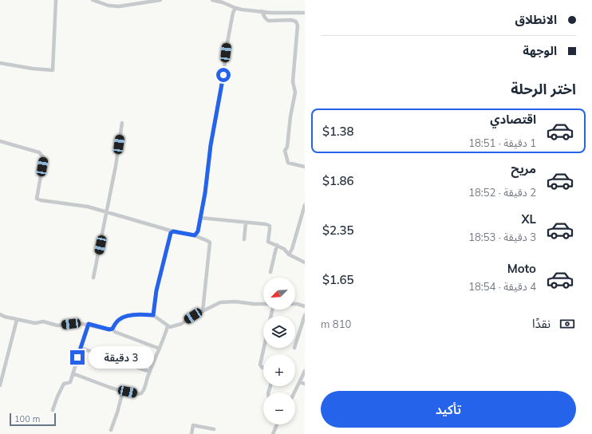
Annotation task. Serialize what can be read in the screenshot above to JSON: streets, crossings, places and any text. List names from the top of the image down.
{
  "scale_bar": "100 m",
  "north": "bottom left",
  "page": {
    "banner": ["الانطلاق", "الوجهة"],
    "heading": "اختر الرحلة",
    "list": [
      {
        "name": "اقتصادي",
        "note": "1 دقيقة · 18:51",
        "value": "$1.38"
      },
      {
        "name": "مريح",
        "note": "2 دقيقة · 18:52",
        "value": "$1.86"
      },
      {
        "name": "XL",
        "note": "3 دقيقة · 18:53",
        "value": "$2.35"
      },
      {
        "name": "Moto",
        "note": "4 دقيقة · 18:54",
        "value": "$1.65"
      }
    ],
    "map_buttons": ["+", "−"],
    "pay": ["نقدًا", "810 m"],
    "bubble": "3 دقيقة",
    "buttons": "تأكيد",
    "scale": "100 m"
  }
}
